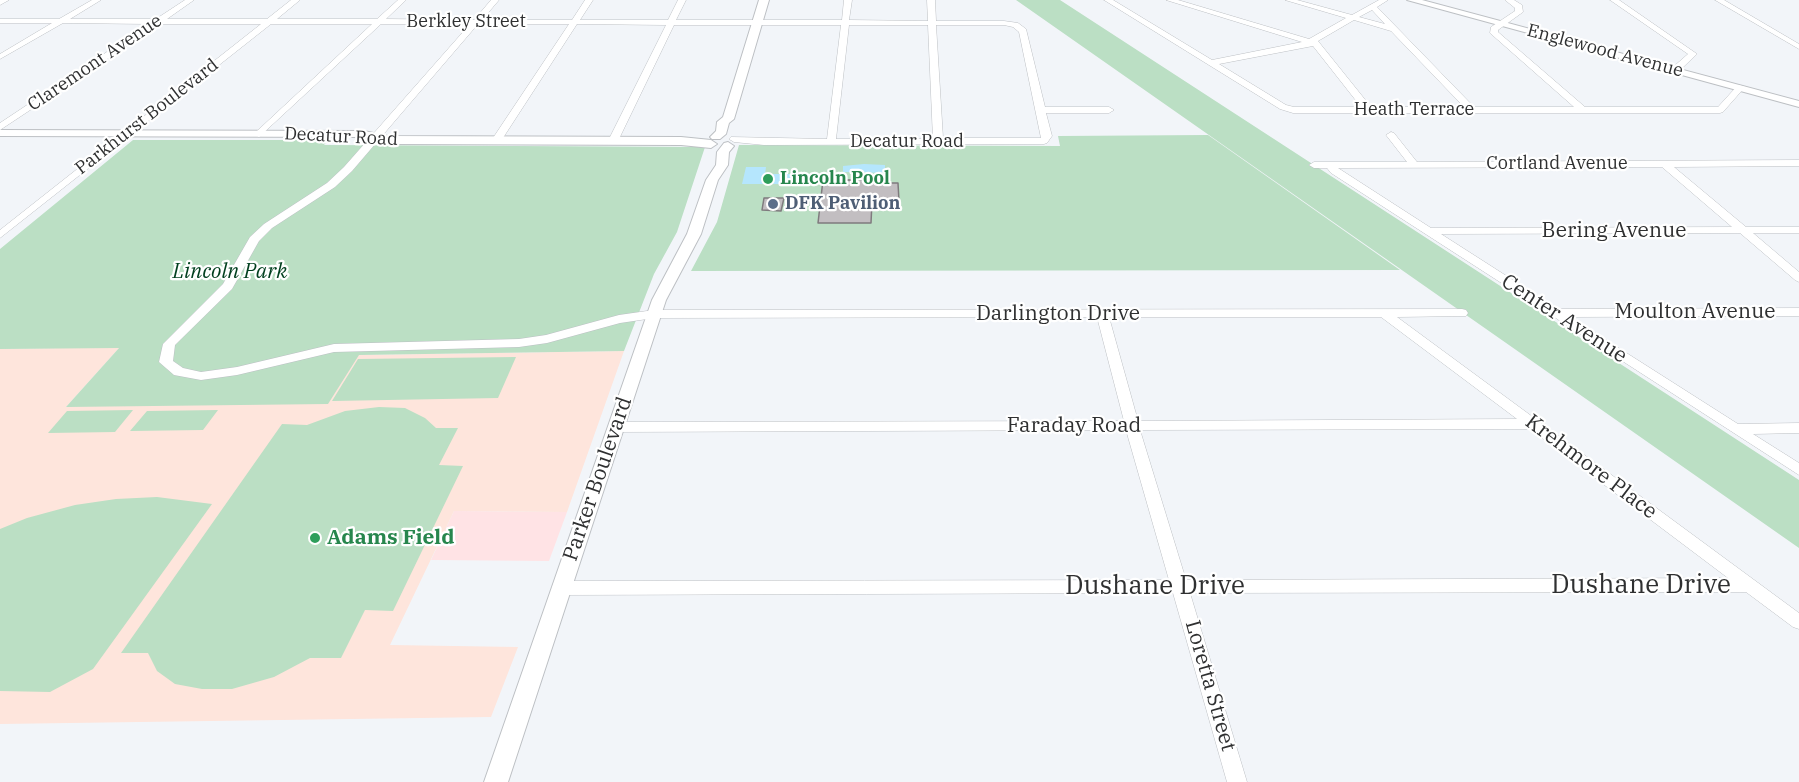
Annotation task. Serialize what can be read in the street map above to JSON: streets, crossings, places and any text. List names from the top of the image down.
{
  "streets": {
    "street": [
      "Berkley Street",
      "Englewood Avenue",
      "Claremont Avenue",
      "Heath Terrace",
      "Parkhurst Boulevard",
      "Decatur Road",
      "Cortland Avenue",
      "Bering Avenue",
      "Moulton Avenue",
      "Darlington Drive",
      "Center Avenue",
      "Faraday Road",
      "Krehmore Place",
      "Parker Boulevard",
      "Dushane Drive",
      "Loretta Street"
    ]
  },
  "crossings": [
    ["Berkley Street", "Claremont Avenue"],
    ["Berkley Street", "Parkhurst Boulevard"],
    ["Berkley Street", "Decatur Road"],
    ["Englewood Avenue", "Heath Terrace"],
    ["Parkhurst Boulevard", "Decatur Road"],
    ["Decatur Road", "Darlington Drive"],
    ["Decatur Road", "Parker Boulevard"],
    ["Cortland Avenue", "Center Avenue"],
    ["Bering Avenue", "Center Avenue"],
    ["Moulton Avenue", "Center Avenue"],
    ["Darlington Drive", "Krehmore Place"],
    ["Darlington Drive", "Parker Boulevard"],
    ["Darlington Drive", "Loretta Street"],
    ["Faraday Road", "Krehmore Place"],
    ["Faraday Road", "Parker Boulevard"],
    ["Faraday Road", "Loretta Street"],
    ["Krehmore Place", "Dushane Drive"],
    ["Parker Boulevard", "Dushane Drive"],
    ["Dushane Drive", "Loretta Street"]
  ],
  "parks": ["Lincoln Park"],
  "places": ["Lincoln Pool", "DFK Pavilion", "Adams Field"]
}
